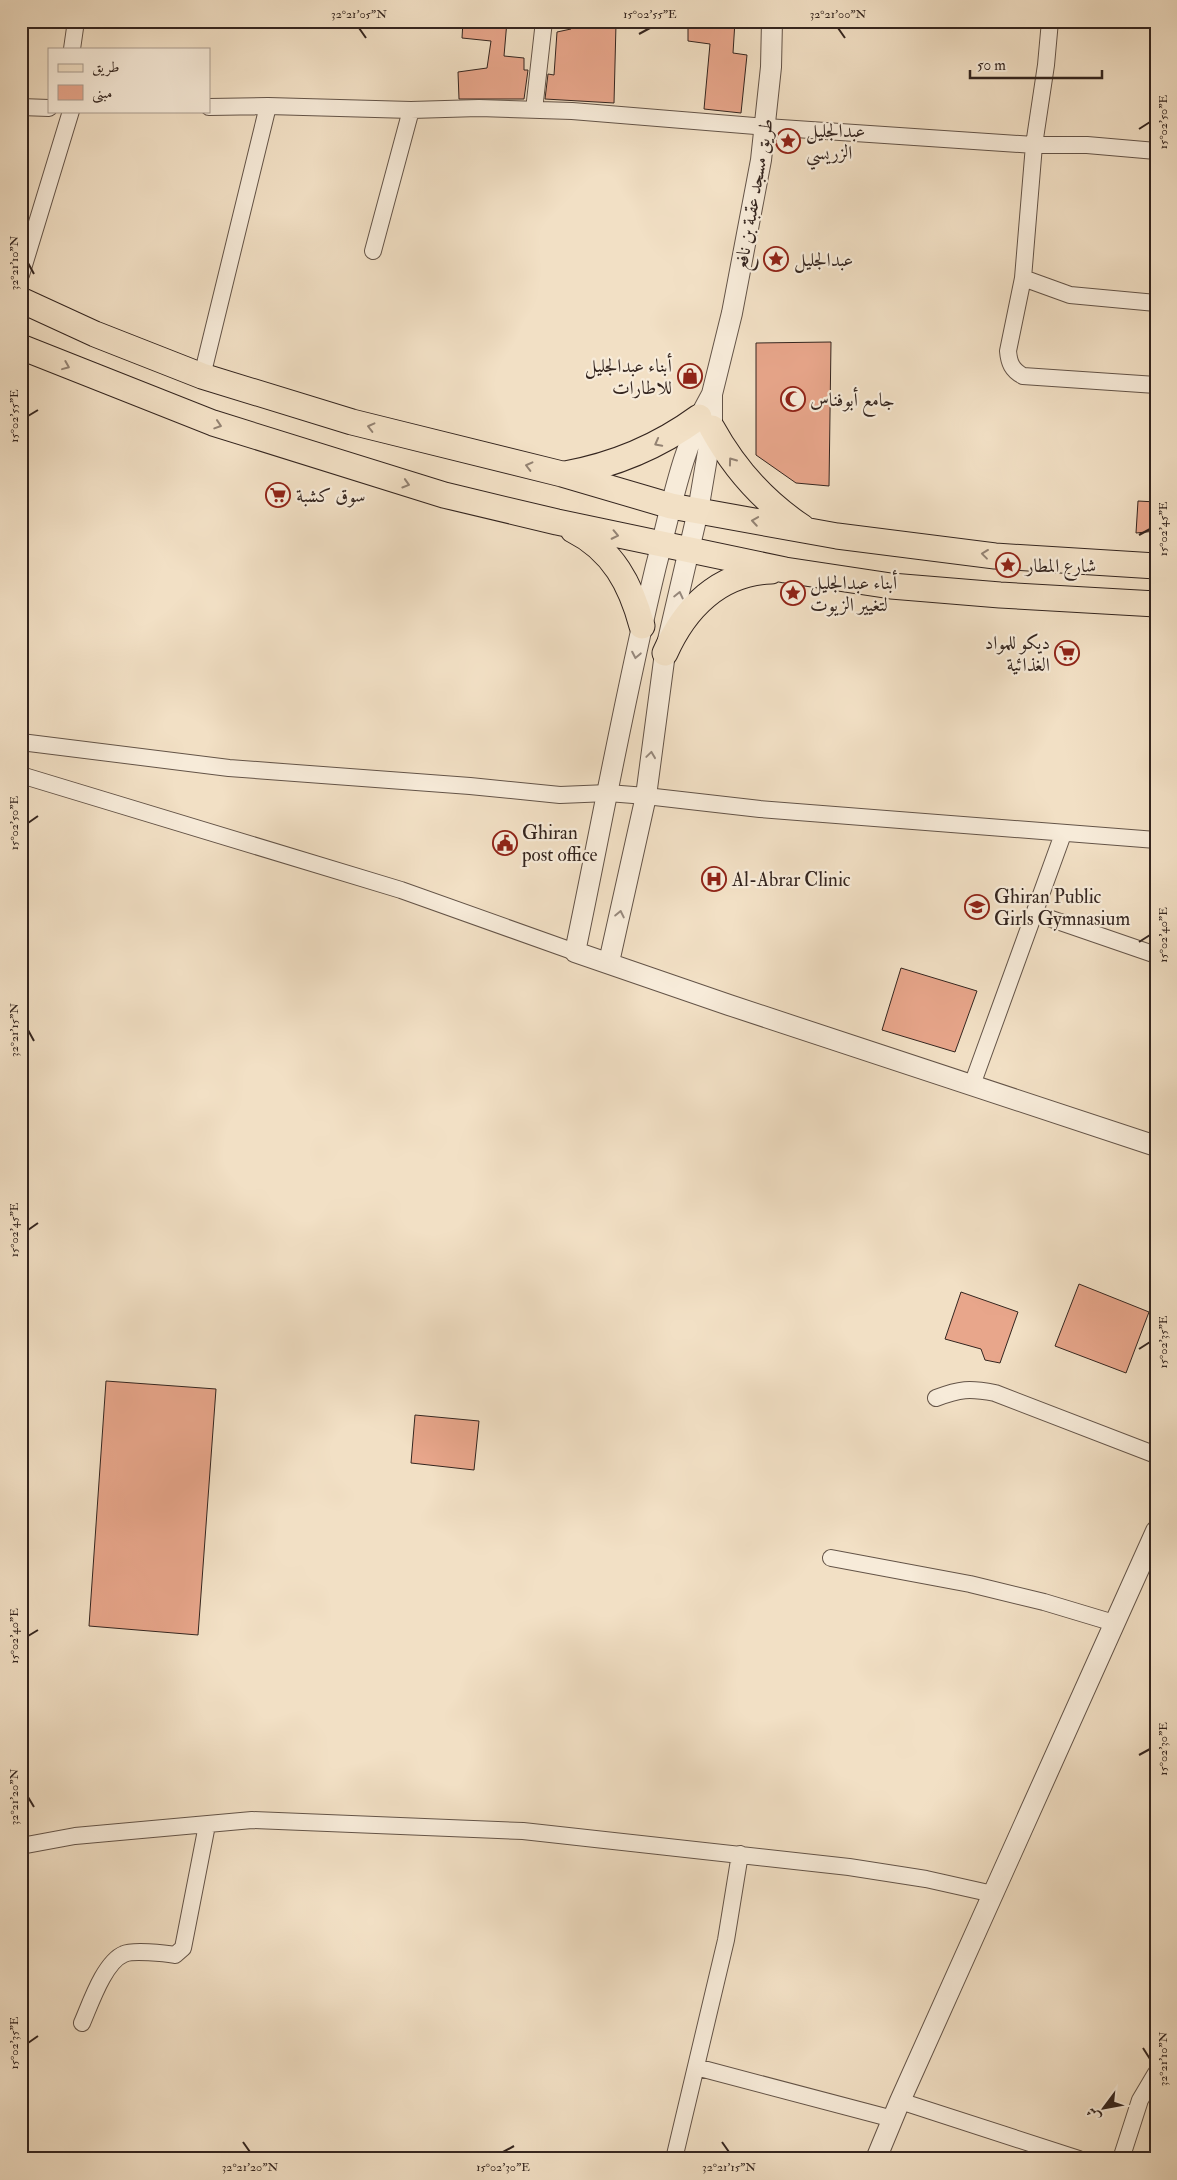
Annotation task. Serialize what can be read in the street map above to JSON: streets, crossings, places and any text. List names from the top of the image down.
{
  "streets": {
    "street": ["طريق مسجد عقبة بن نافع"]
  },
  "places": {
    "place": [
      "عبدالجليل الزريسي",
      "عبدالجليل",
      "شارع المطار",
      "أبناء عبدالجليل لتغيير الزيوت"
    ],
    "shop": ["أبناء عبدالجليل للاطارات"],
    "mosque": ["جامع أبوفناس"],
    "supermarket": ["سوق كشبة", "ديكو للمواد الغذائية"],
    "public building": ["Ghiran post office"],
    "hospital": ["Al-Abrar Clinic"],
    "school or university": ["Ghiran Public Girls Gymnasium"]
  },
  "legend": ["طريق", "مبنى"],
  "scale_bar": "50 m",
  "north": "bottom left",
  "coordinates": [
    "32°21'05\"N",
    "15°02'55\"E",
    "32°21'00\"N",
    "15°02'50\"E",
    "32°21'10\"N",
    "15°02'45\"E",
    "15°02'40\"E",
    "32°21'15\"N",
    "15°02'35\"E",
    "15°02'30\"E",
    "32°21'20\"N"
  ]
}
